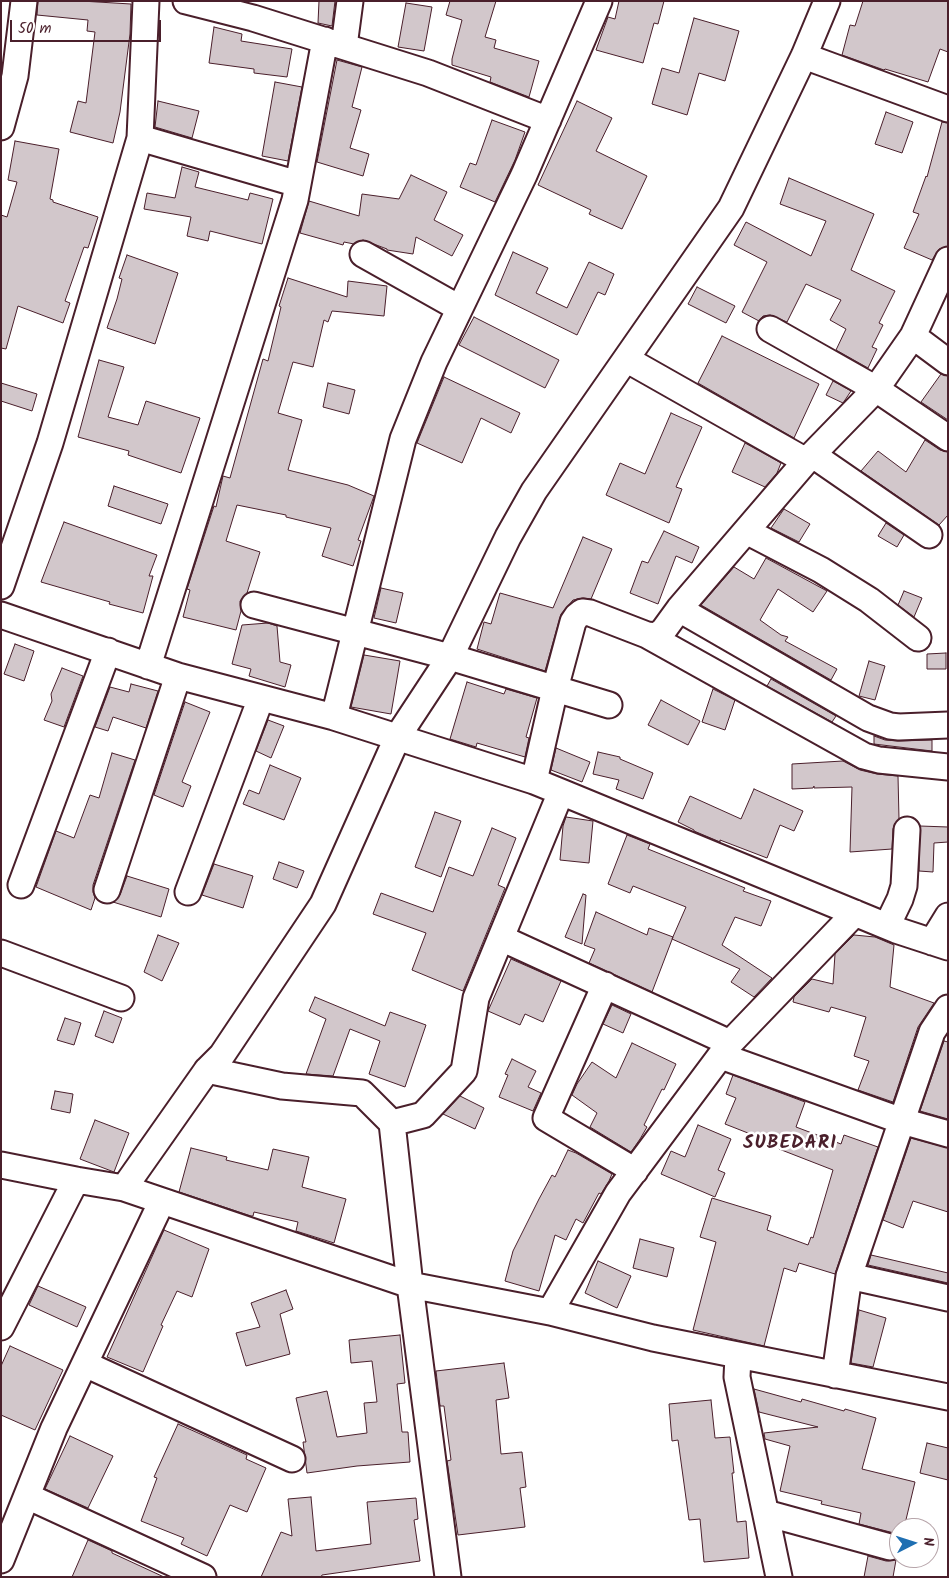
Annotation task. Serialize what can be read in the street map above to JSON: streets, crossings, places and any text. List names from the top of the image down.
{
  "districts": ["SUBEDARI"],
  "scale_bar": "50 m",
  "north": "right"
}
